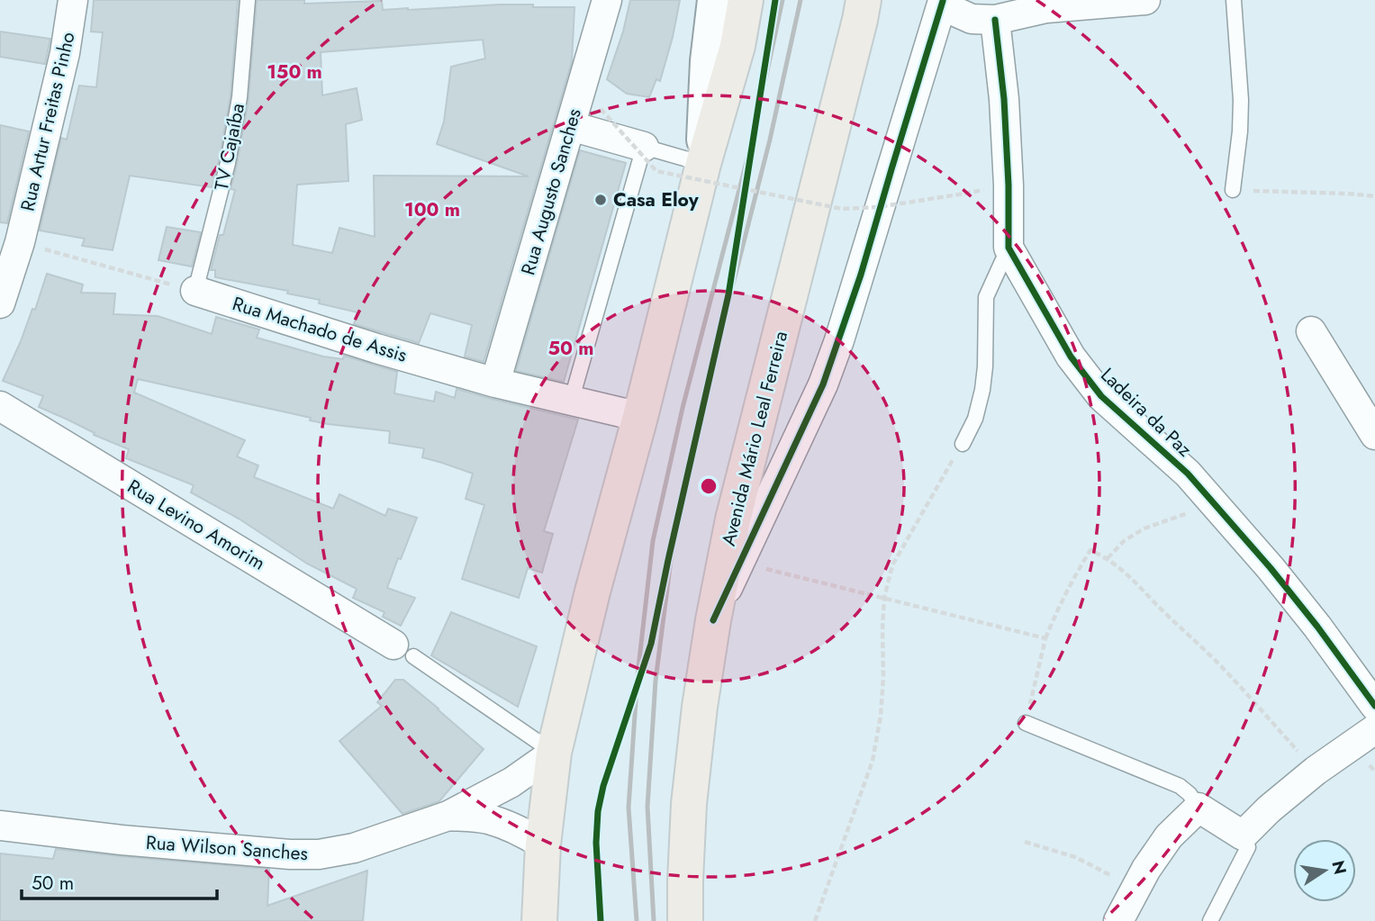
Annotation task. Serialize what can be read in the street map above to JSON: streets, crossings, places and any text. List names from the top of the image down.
{
  "streets": {
    "highway": ["Avenida Mário Leal Ferreira"],
    "street": [
      "Rua Artur Freitas Pinho",
      "Rua Augusto Sanches",
      "Rua Machado de Assis",
      "Ladeira da Paz",
      "Rua Levino Amorim",
      "Rua Wilson Sanches"
    ],
    "lane": ["TV Cajaíba"]
  },
  "crossings": [
    ["TV Cajaíba", "Rua Machado de Assis"],
    ["Rua Augusto Sanches", "Rua Machado de Assis"]
  ],
  "places": ["Casa Eloy"],
  "scale_bar": "50 m",
  "north": "right",
  "rings": ["150 m", "100 m", "50 m"]
}
